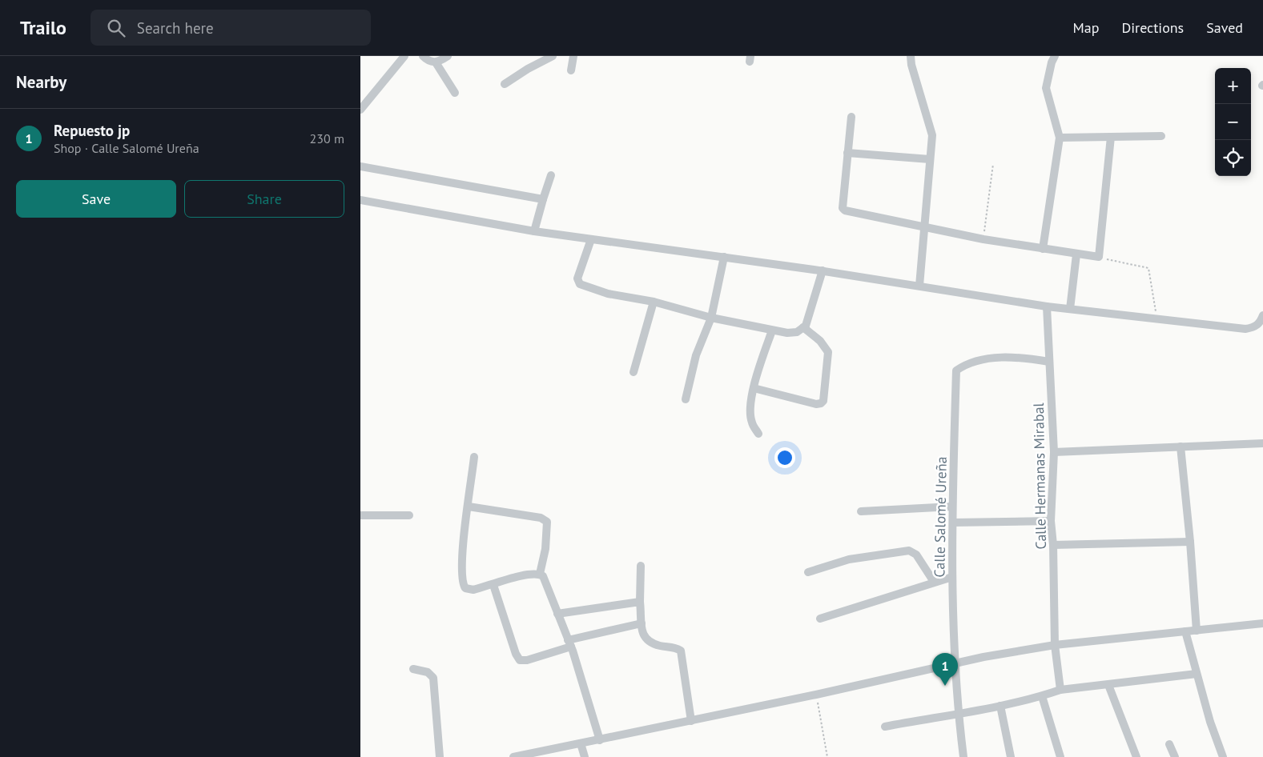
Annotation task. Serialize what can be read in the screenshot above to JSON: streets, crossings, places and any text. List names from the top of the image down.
{
  "streets": {
    "street": ["Calle Hermanas Mirabal", "Calle Salomé Ureña"]
  },
  "crossings": [
    ["Calle Hermanas Mirabal", "Calle Salomé Ureña"]
  ],
  "page": {
    "header": "Trailo",
    "search": "Search here",
    "nav": ["Map", "Directions", "Saved"],
    "heading": "Nearby",
    "map_buttons": ["+", "−"],
    "list": [
      {
        "mark": "1",
        "name": "Repuesto jp",
        "note": "Shop · Calle Salomé Ureña",
        "value": "230 m"
      }
    ],
    "buttons": ["Save", "Share"],
    "pins": "1"
  }
}
